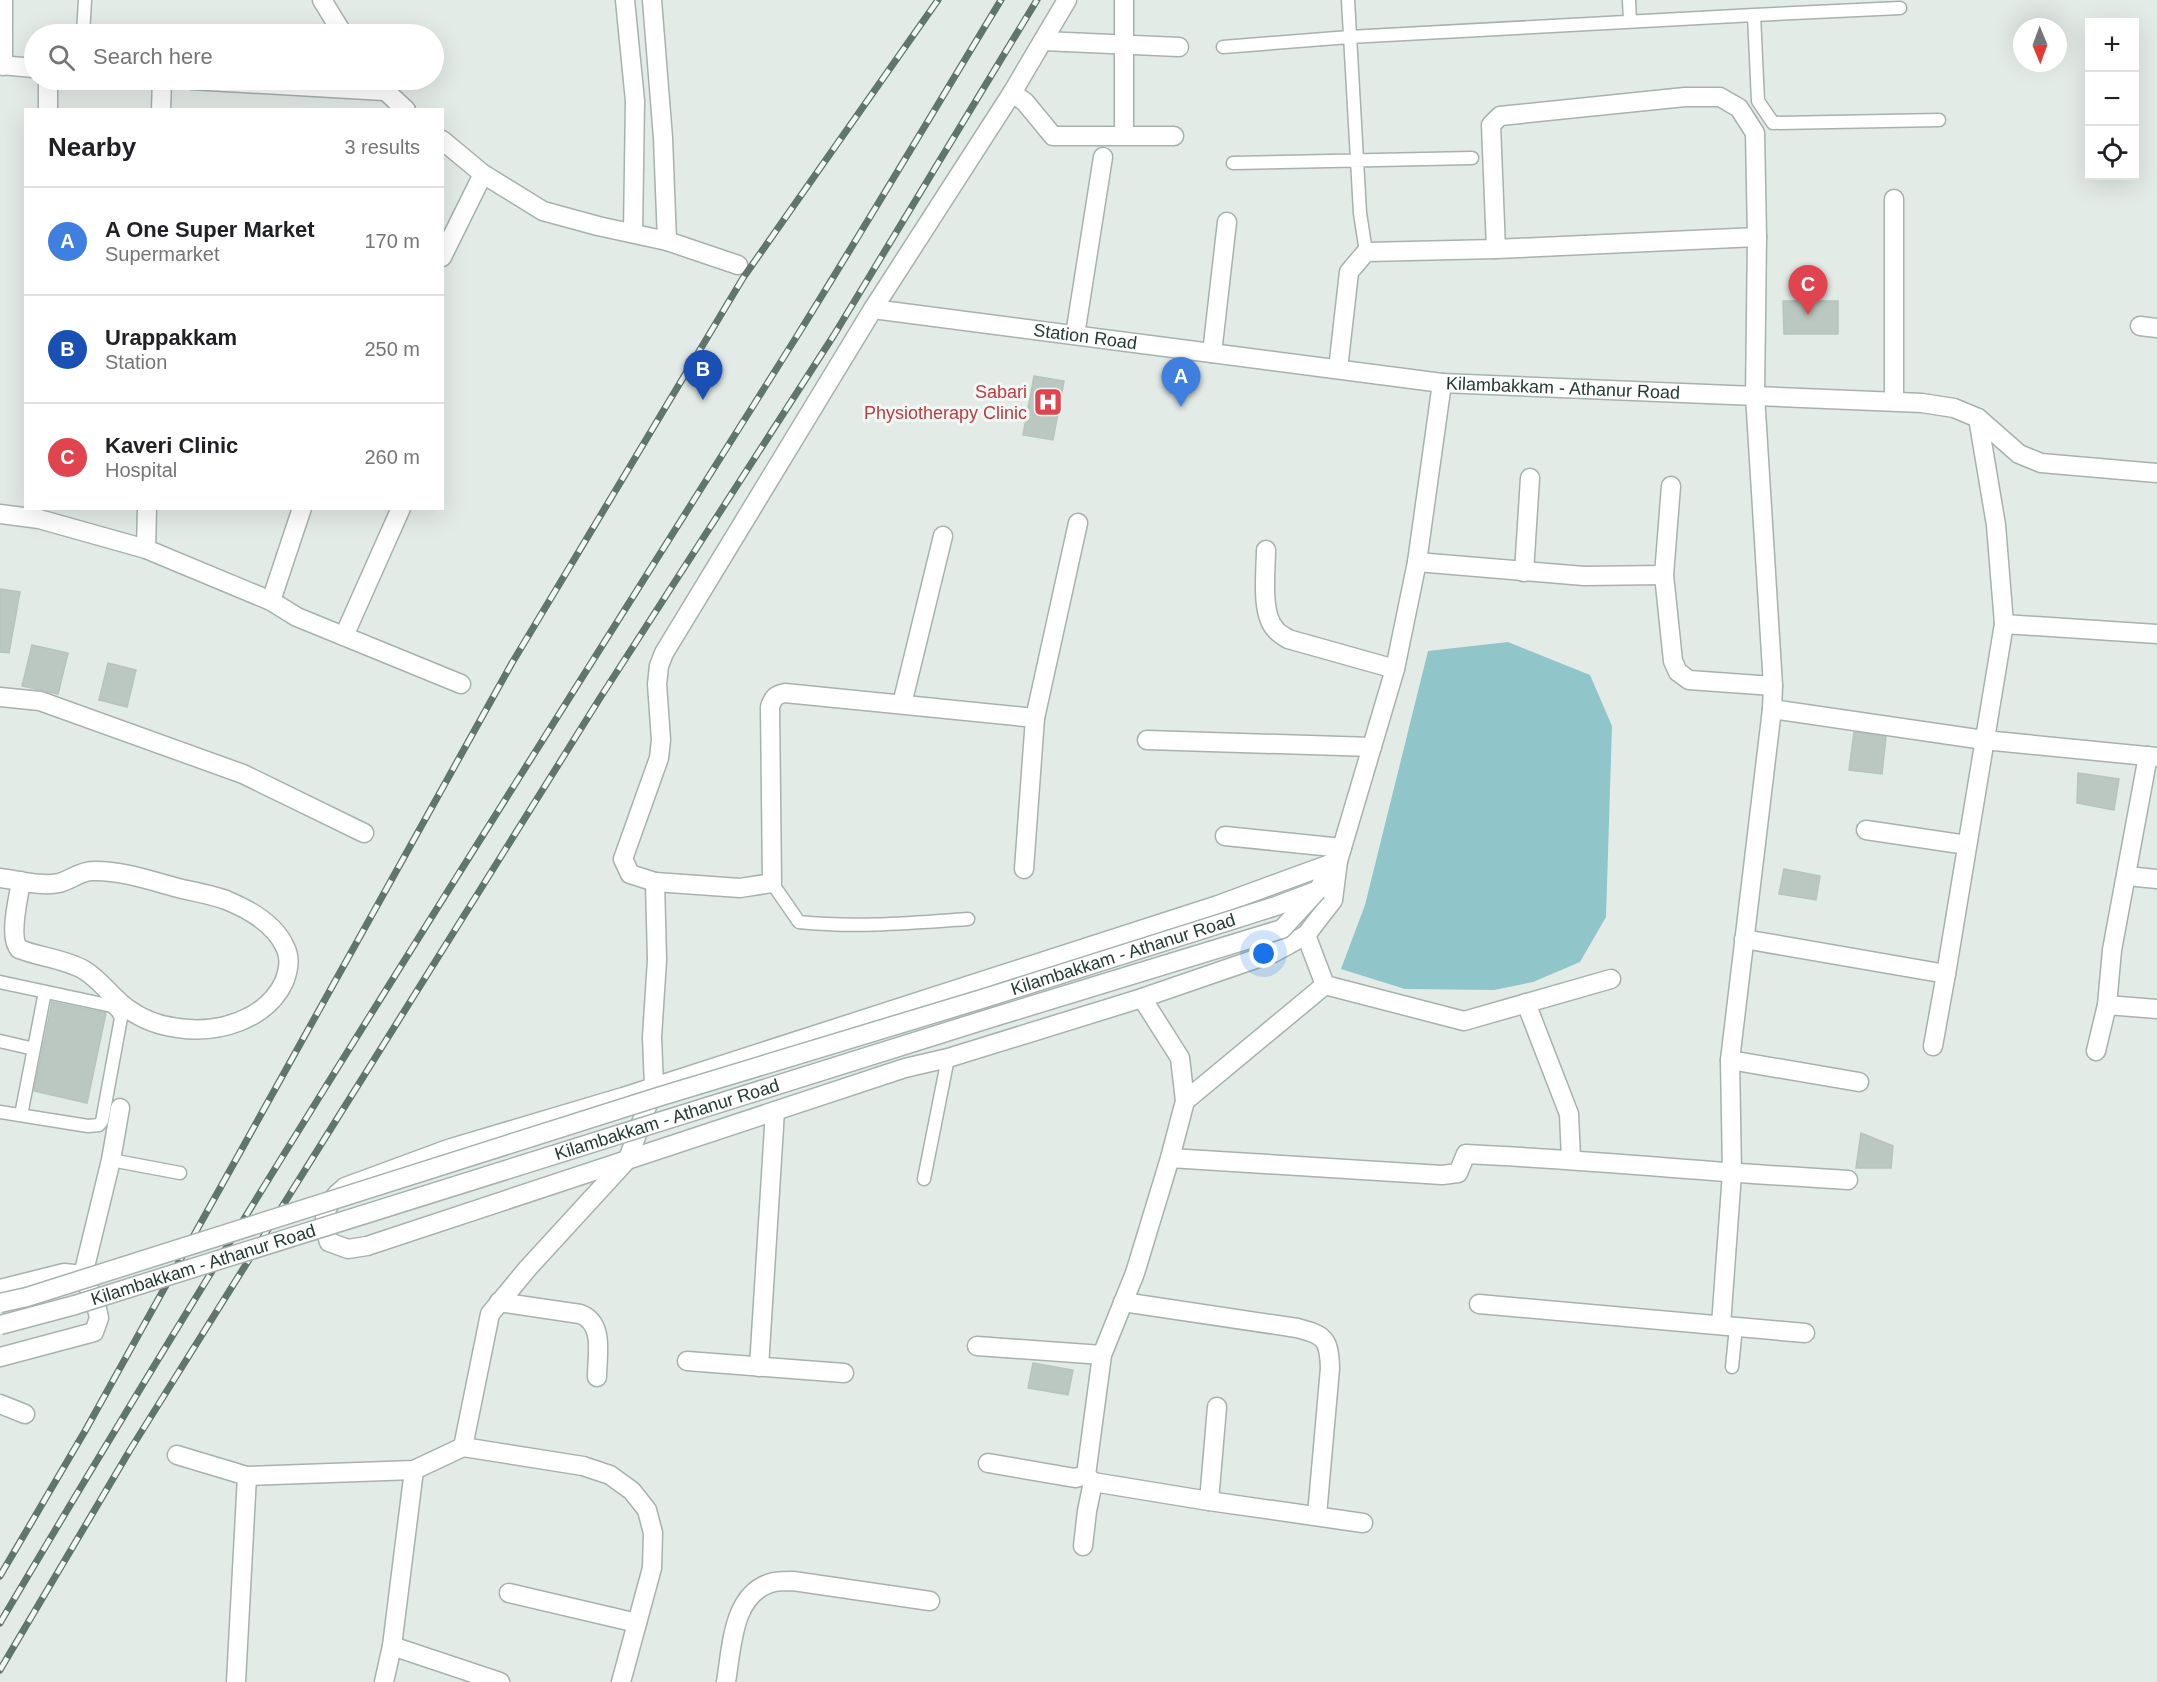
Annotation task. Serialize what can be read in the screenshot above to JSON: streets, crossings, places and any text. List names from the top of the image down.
{
  "streets": {
    "street": ["Station Road", "Kilambakkam - Athanur Road"]
  },
  "crossings": [
    ["Station Road", "Kilambakkam - Athanur Road"]
  ],
  "places": {
    "hospital": ["Sabari Physiotherapy Clinic"]
  },
  "north": "bottom",
  "page": {
    "map_buttons": ["+", "−"],
    "search": "Search here",
    "heading": ["Nearby", "3 results"],
    "list": [
      {
        "mark": "A",
        "name": "A One Super Market",
        "note": "Supermarket",
        "value": "170 m"
      },
      {
        "mark": "B",
        "name": "Urappakkam",
        "note": "Station",
        "value": "250 m"
      },
      {
        "mark": "C",
        "name": "Kaveri Clinic",
        "note": "Hospital",
        "value": "260 m"
      }
    ],
    "pins": ["C", "B", "A"]
  }
}
